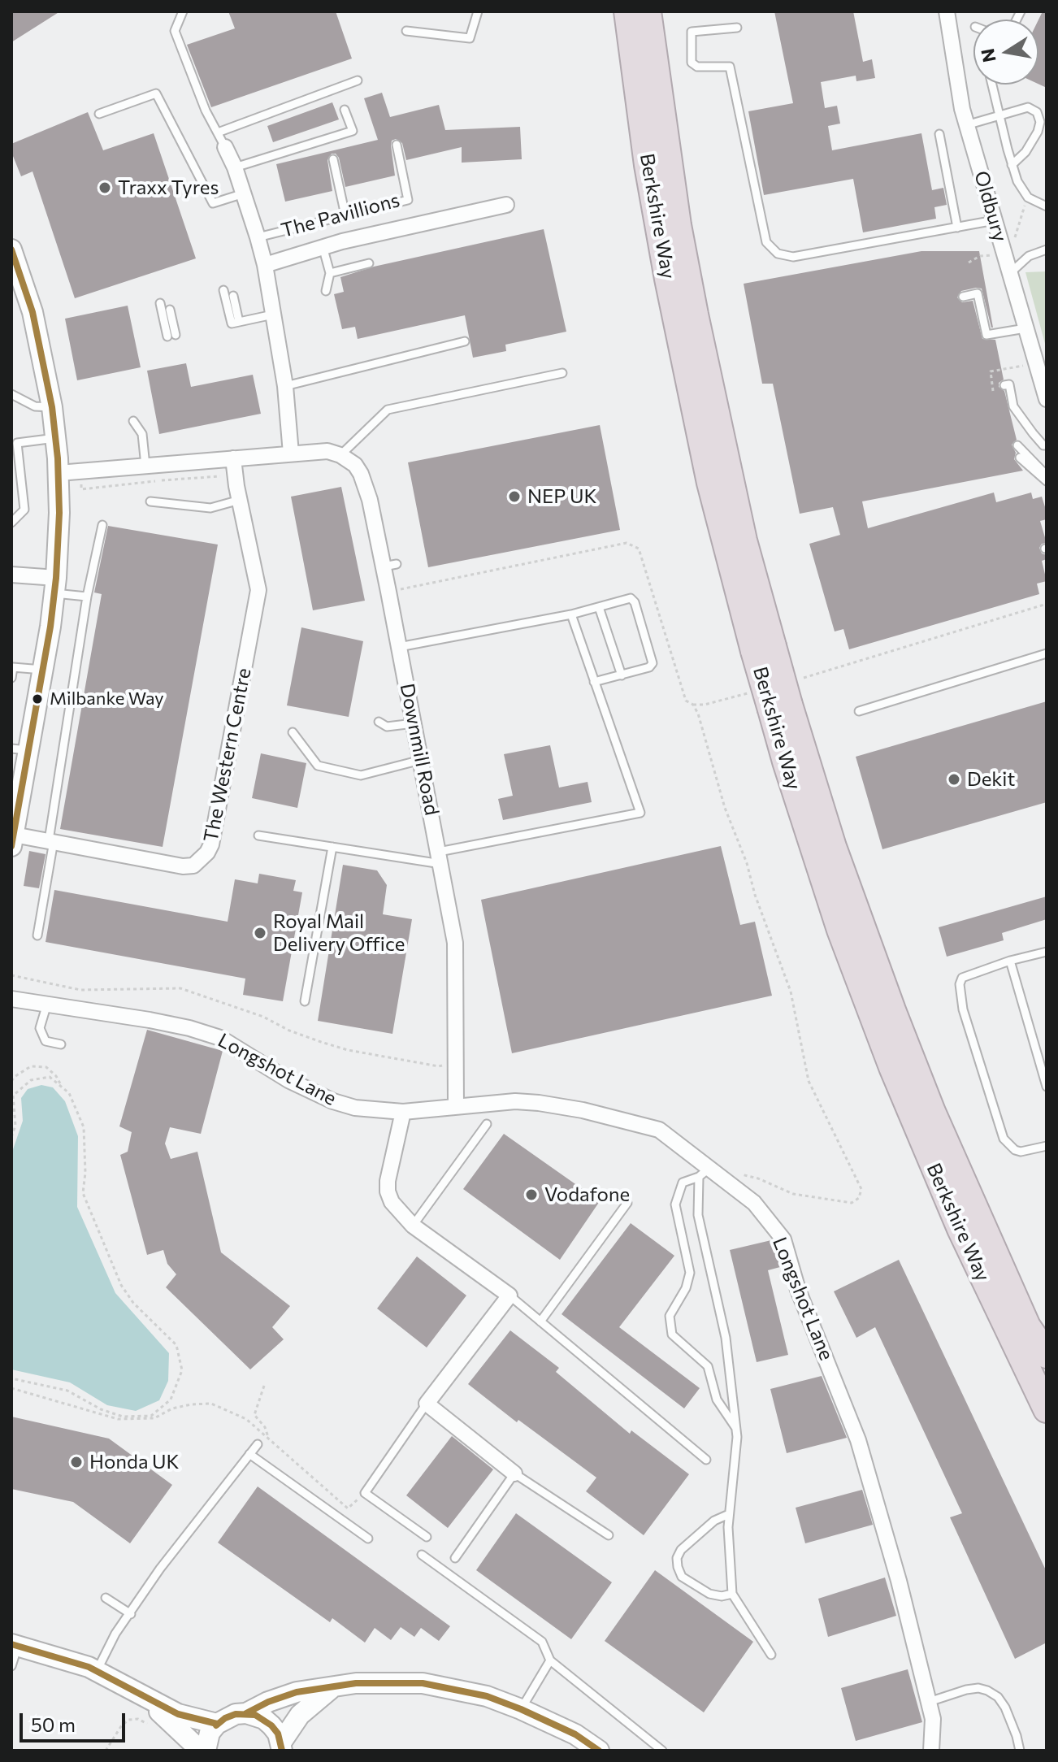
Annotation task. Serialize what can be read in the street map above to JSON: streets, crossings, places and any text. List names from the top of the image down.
{
  "streets": {
    "highway": ["Berkshire Way"],
    "street": [
      "Oldbury",
      "Downmill Road",
      "The Western Centre",
      "Longshot Lane"
    ],
    "lane": ["The Pavillions"]
  },
  "crossings": [
    ["Downmill Road", "Longshot Lane"]
  ],
  "places": [
    "Traxx Tyres",
    "NEP UK",
    "Milbanke Way",
    "Dekit",
    "Royal Mail Delivery Office",
    "Vodafone",
    "Honda UK"
  ],
  "scale_bar": "50 m",
  "north": "left"
}
